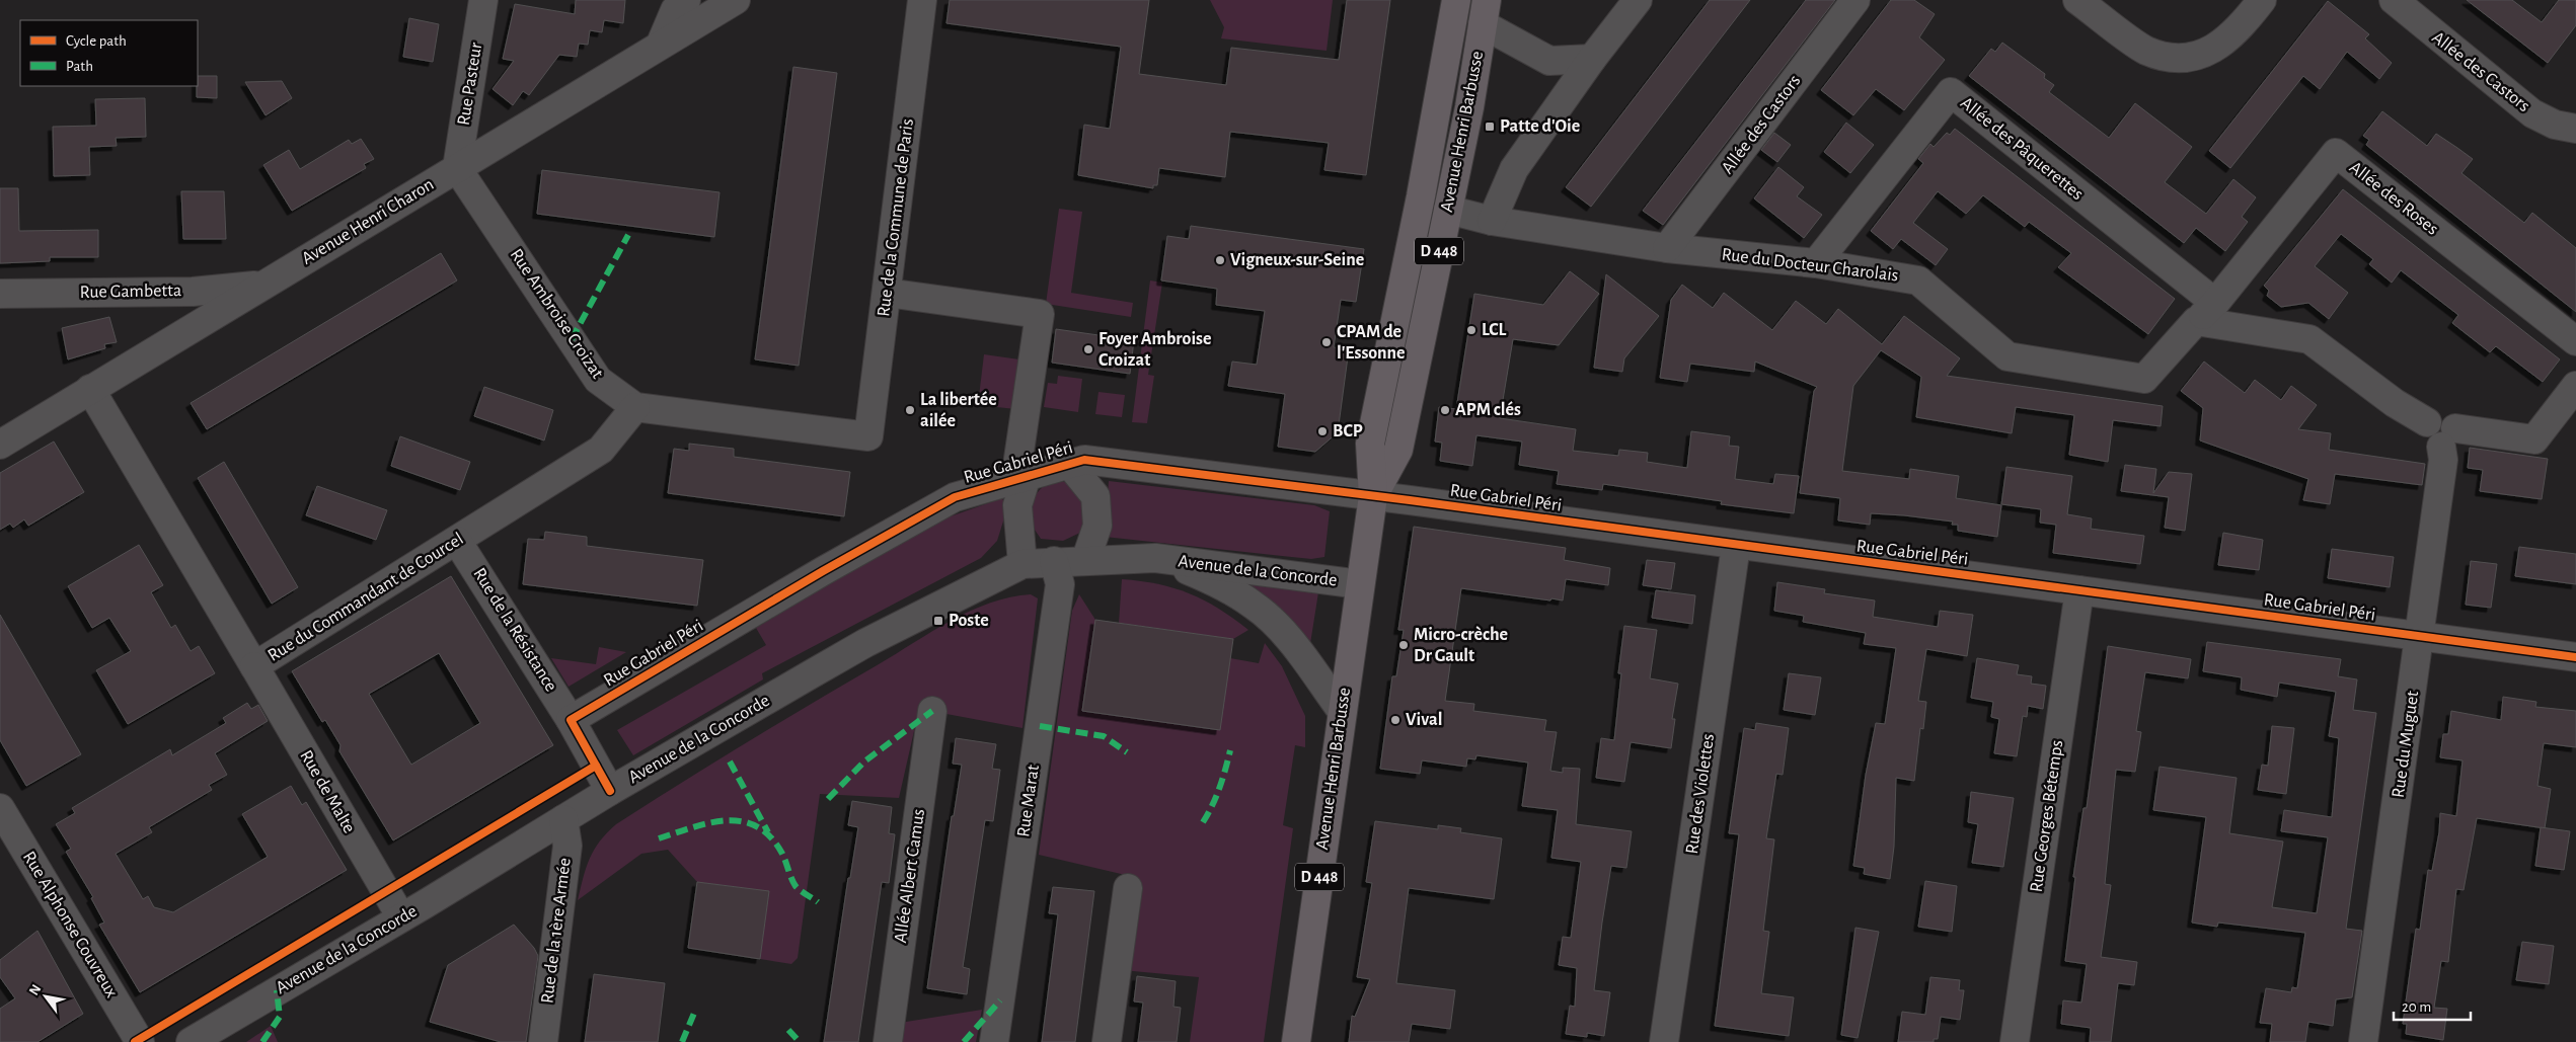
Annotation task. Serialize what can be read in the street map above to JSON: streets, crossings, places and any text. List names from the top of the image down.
{
  "streets": {
    "main road": ["Avenue Henri Barbusse", "D 448"],
    "street": [
      "Allée des Castors",
      "Rue Pasteur",
      "Allée des Pâquerettes",
      "Allée des Roses",
      "Rue de la Commune de Paris",
      "Avenue Henri Charon",
      "Rue du Docteur Charolais",
      "Rue Gambetta",
      "Rue Ambroise Croizat",
      "Rue Gabriel Péri",
      "Avenue de la Concorde",
      "Rue du Commandant de Courcel",
      "Rue de la Résistance",
      "Rue du Muguet",
      "Rue de Malte",
      "Rue des Violettes",
      "Rue Marat",
      "Rue Georges Bétemps",
      "Allée Albert Camus",
      "Rue Alphonse Couvreux",
      "Rue de la 1ère Armée"
    ]
  },
  "crossings": [
    ["Allée des Castors", "Rue du Docteur Charolais"],
    ["Rue Pasteur", "Avenue Henri Charon"],
    ["Rue Pasteur", "Rue Ambroise Croizat"],
    ["Avenue Henri Barbusse", "Rue du Docteur Charolais"],
    ["Avenue Henri Barbusse", "Rue Gabriel Péri"],
    ["Avenue Henri Barbusse", "Avenue de la Concorde"],
    ["Allée des Pâquerettes", "Allée des Roses"],
    ["Allée des Pâquerettes", "Rue du Docteur Charolais"],
    ["Allée des Roses", "Rue du Docteur Charolais"],
    ["Rue de la Commune de Paris", "Rue Ambroise Croizat"],
    ["Avenue Henri Charon", "Rue Gambetta"],
    ["Avenue Henri Charon", "Rue Ambroise Croizat"],
    ["Avenue Henri Charon", "Rue du Commandant de Courcel"],
    ["Rue Ambroise Croizat", "Rue du Commandant de Courcel"],
    ["Rue Gabriel Péri", "Rue de la Résistance"],
    ["Rue Gabriel Péri", "Rue du Muguet"],
    ["Rue Gabriel Péri", "Rue des Violettes"],
    ["Rue Gabriel Péri", "Rue Georges Bétemps"],
    ["Avenue de la Concorde", "Rue de Malte"],
    ["Avenue de la Concorde", "Rue Marat"],
    ["Avenue de la Concorde", "Rue de la 1ère Armée"],
    ["Rue du Commandant de Courcel", "Rue de la Résistance"],
    ["Rue du Commandant de Courcel", "Rue de Malte"]
  ],
  "places": {
    "transit": ["Patte d'Oie", "Poste"],
    "other": [
      "Vigneux-sur-Seine",
      "LCL",
      "CPAM de l'Essonne",
      "Foyer Ambroise Croizat",
      "La libertée ailée",
      "APM clés",
      "BCP",
      "Micro-crèche Dr Gault",
      "Vival"
    ]
  },
  "legend": ["Cycle path", "Path"],
  "scale_bar": "20 m",
  "north": "top left"
}
